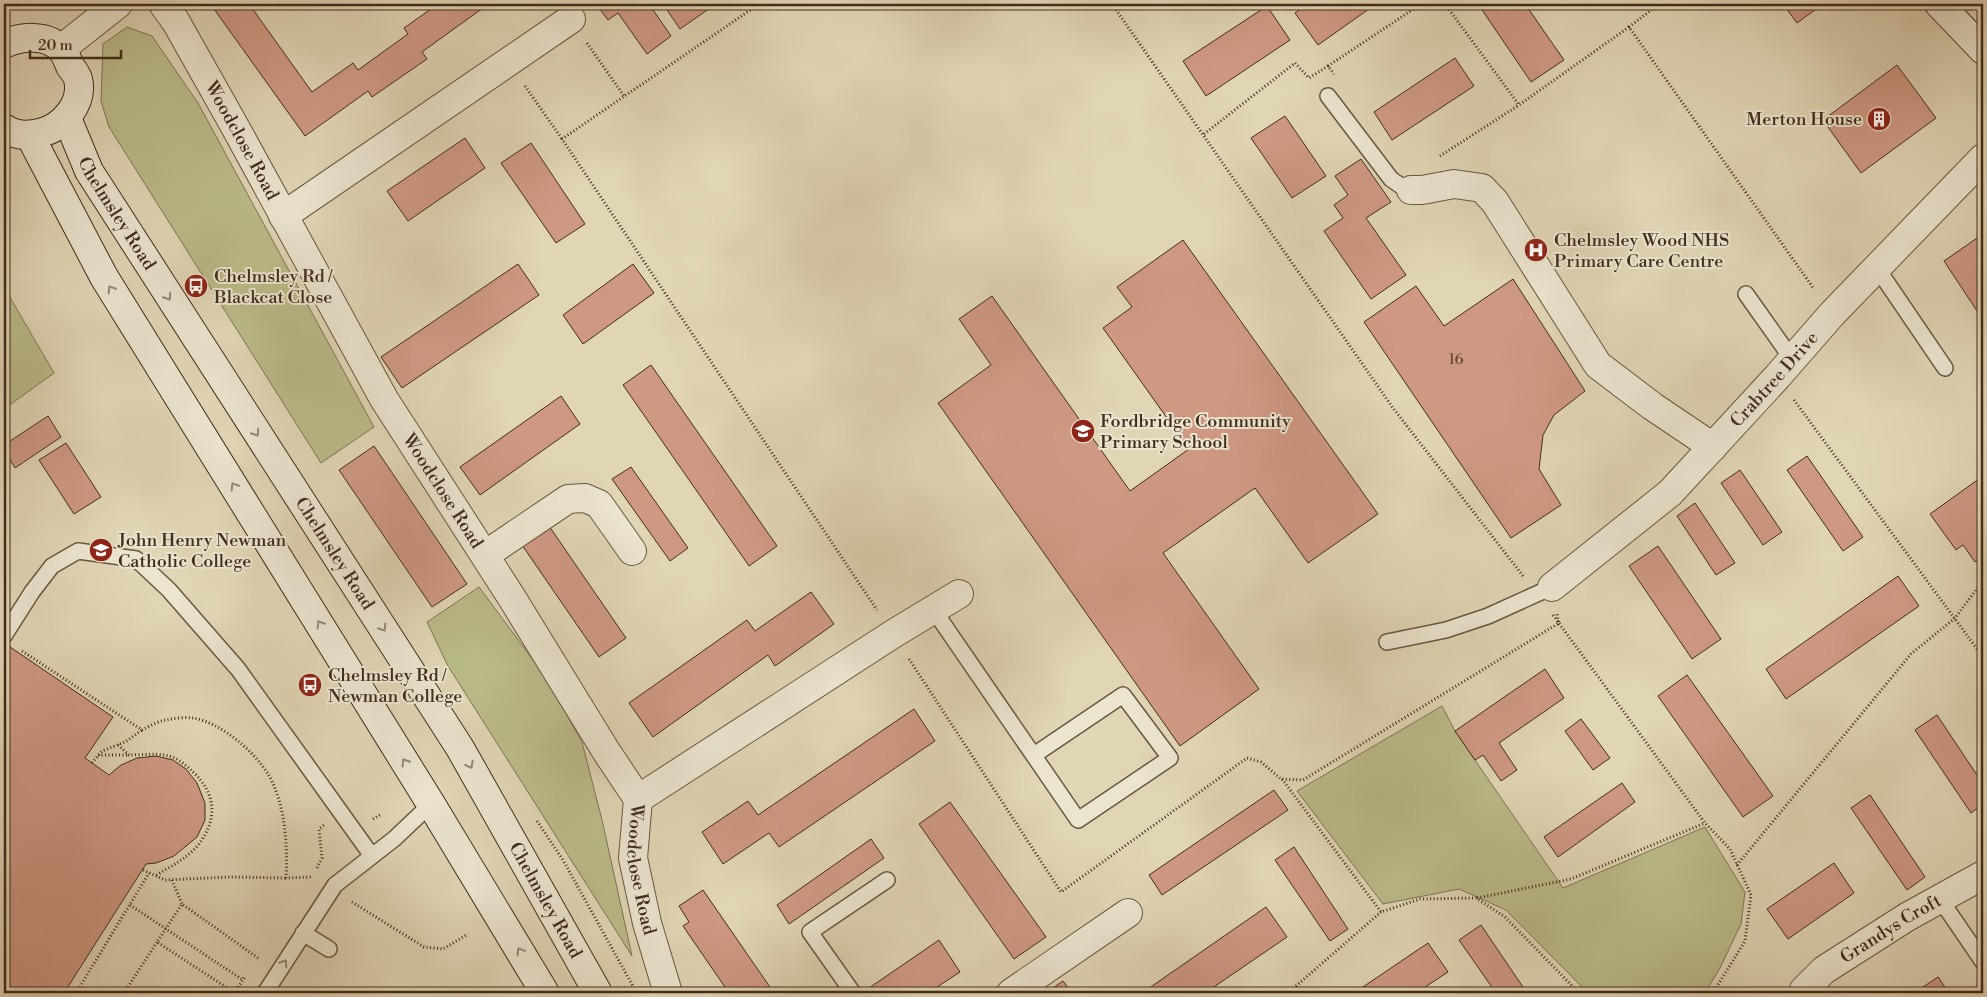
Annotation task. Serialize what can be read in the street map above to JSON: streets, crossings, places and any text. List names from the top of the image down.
{
  "streets": {
    "street": [
      "Woodclose Road",
      "Chelmsley Road",
      "Crabtree Drive",
      "Grandys Croft"
    ]
  },
  "places": {
    "building": ["Merton House"],
    "hospital": ["Chelmsley Wood NHS Primary Care Centre"],
    "bus stop": ["Chelmsley Rd / Blackcat Close", "Chelmsley Rd / Newman College"],
    "school or university": ["Fordbridge Community Primary School", "John Henry Newman Catholic College"]
  },
  "house_numbers": ["16"],
  "scale_bar": "20 m"
}
